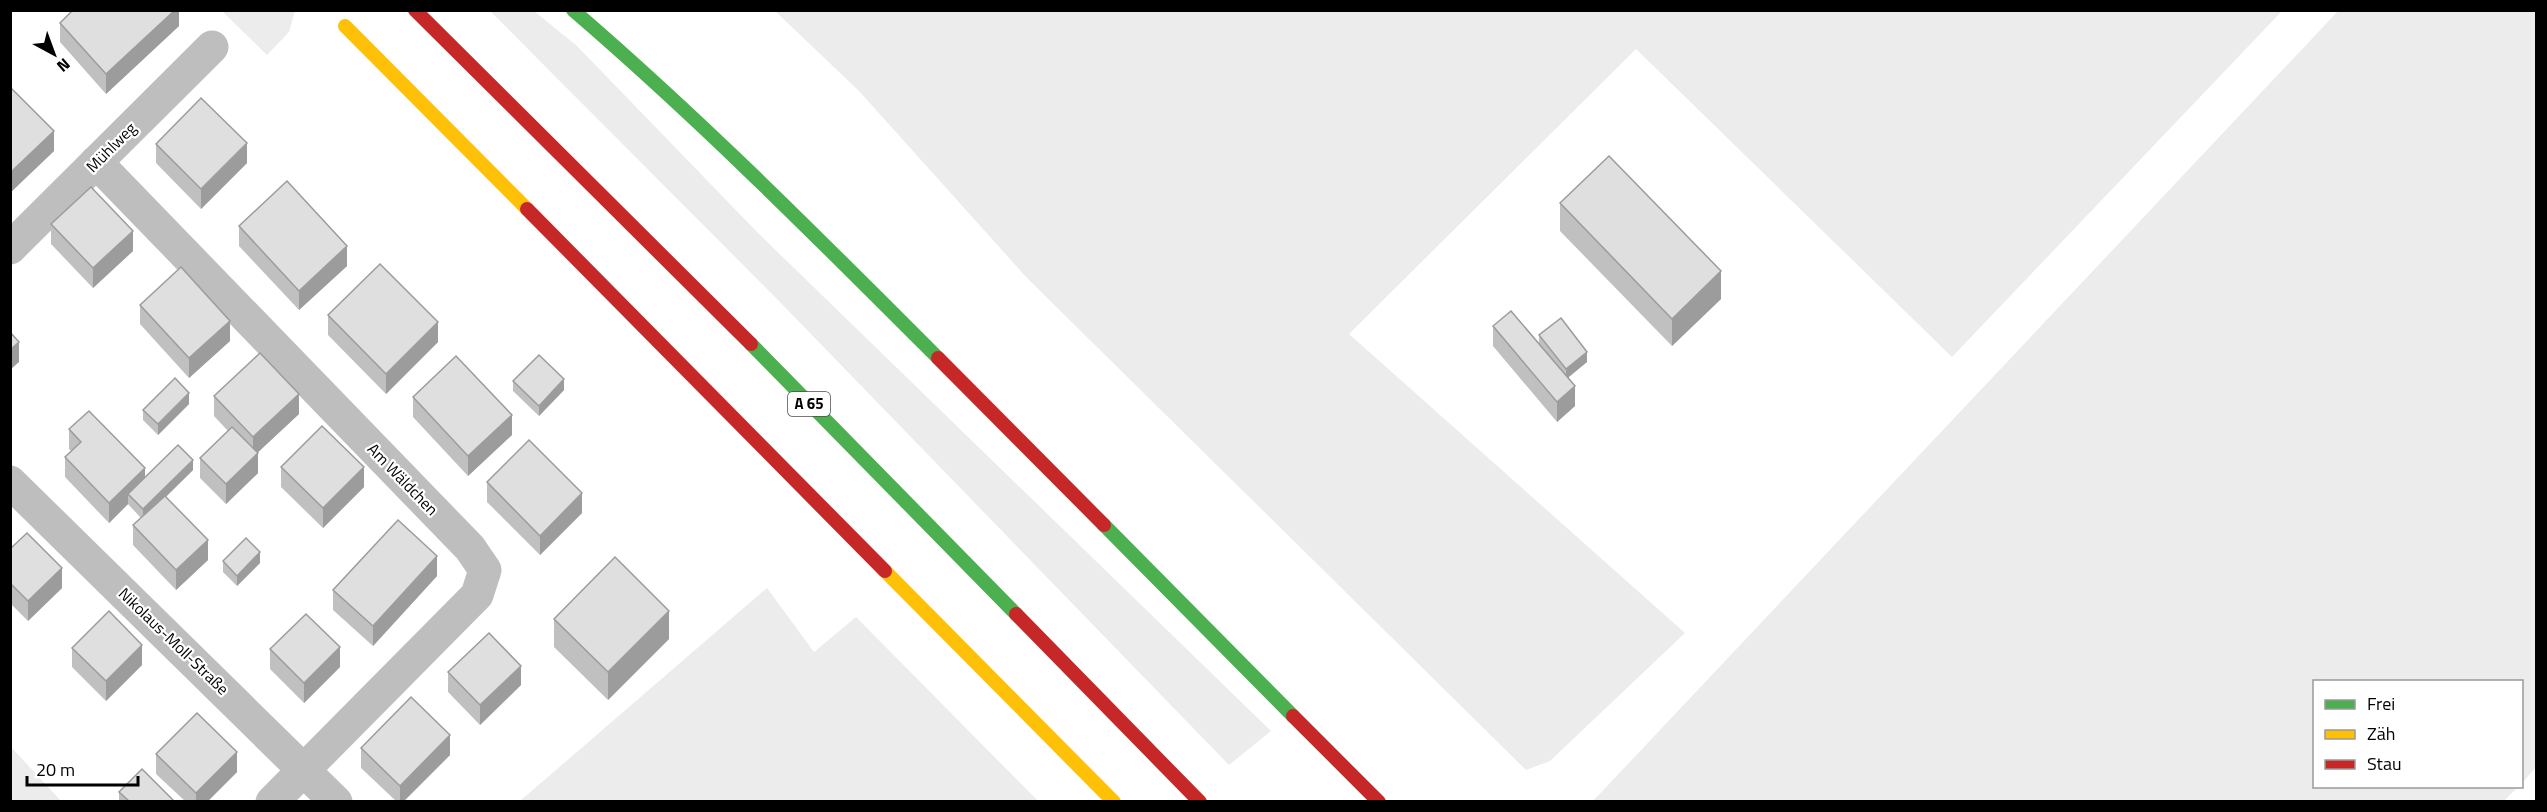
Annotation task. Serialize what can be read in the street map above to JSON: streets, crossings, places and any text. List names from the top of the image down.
{
  "streets": {
    "main road": ["A 65"],
    "street": ["Mühlweg", "Am Wäldchen", "Nikolaus-Moll-Straße"]
  },
  "crossings": [
    ["Mühlweg", "Am Wäldchen"],
    ["Am Wäldchen", "Nikolaus-Moll-Straße"]
  ],
  "legend": ["Frei", "Zäh", "Stau"],
  "scale_bar": "20 m",
  "north": "bottom right"
}
